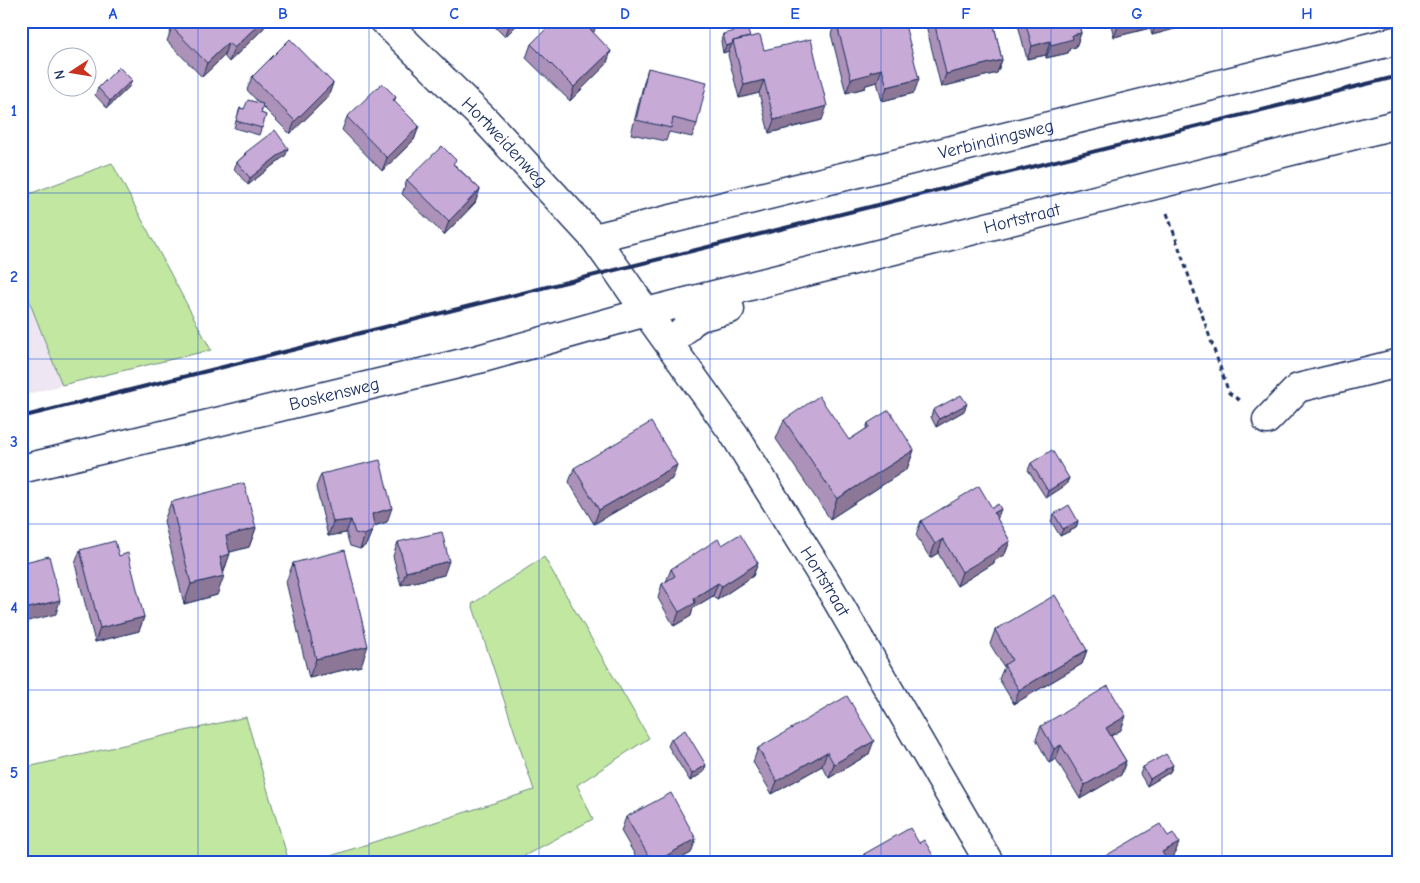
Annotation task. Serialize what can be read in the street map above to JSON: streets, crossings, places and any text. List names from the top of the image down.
{
  "streets": {
    "street": [
      "Verbindingsweg",
      "Hortweidenweg",
      "Hortstraat",
      "Boskensweg"
    ]
  },
  "crossings": [
    ["Verbindingsweg", "Hortweidenweg"],
    ["Hortweidenweg", "Hortstraat"],
    ["Hortstraat", "Boskensweg"]
  ],
  "north": "left",
  "grid": {
    "columns": [
      "A",
      "B",
      "C",
      "D",
      "E",
      "F",
      "G",
      "H"
    ],
    "rows": [
      "1",
      "2",
      "3",
      "4",
      "5"
    ]
  }
}
